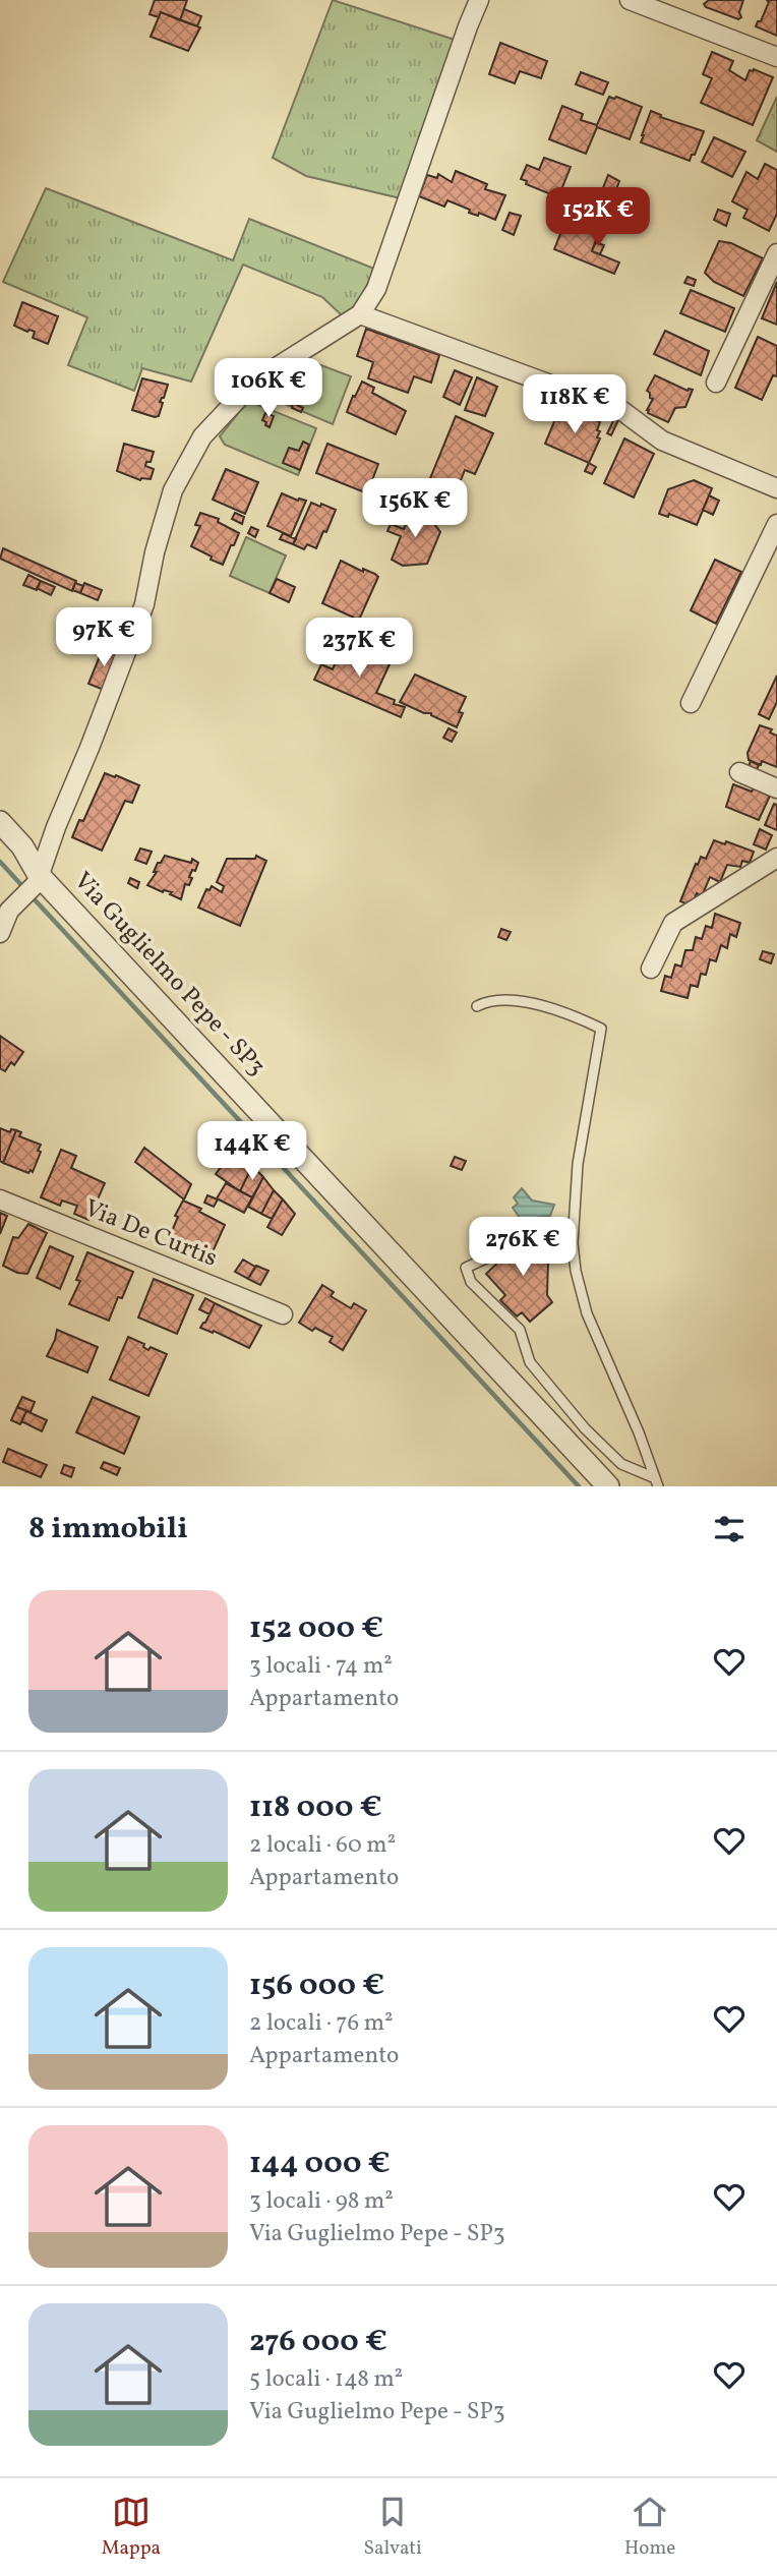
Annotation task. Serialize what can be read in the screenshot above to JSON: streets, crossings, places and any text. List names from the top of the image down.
{
  "streets": {
    "street": ["Via Guglielmo Pepe - SP3", "Via De Curtis"]
  },
  "page": {
    "price": [
      "152K €",
      "106K €",
      "118K €",
      "156K €",
      "97K €",
      "237K €",
      "144K €",
      "276K €"
    ],
    "heading": "8 immobili",
    "list": [
      {
        "name": "152 000 €",
        "note": "3 locali · 74 m² · Appartamento"
      },
      {
        "name": "118 000 €",
        "note": "2 locali · 60 m² · Appartamento"
      },
      {
        "name": "156 000 €",
        "note": "2 locali · 76 m² · Appartamento"
      },
      {
        "name": "144 000 €",
        "note": "3 locali · 98 m² · Via Guglielmo Pepe - SP3"
      },
      {
        "name": "276 000 €",
        "note": "5 locali · 148 m² · Via Guglielmo Pepe - SP3"
      }
    ],
    "tabs": ["Mappa", "Salvati", "Home"]
  }
}
